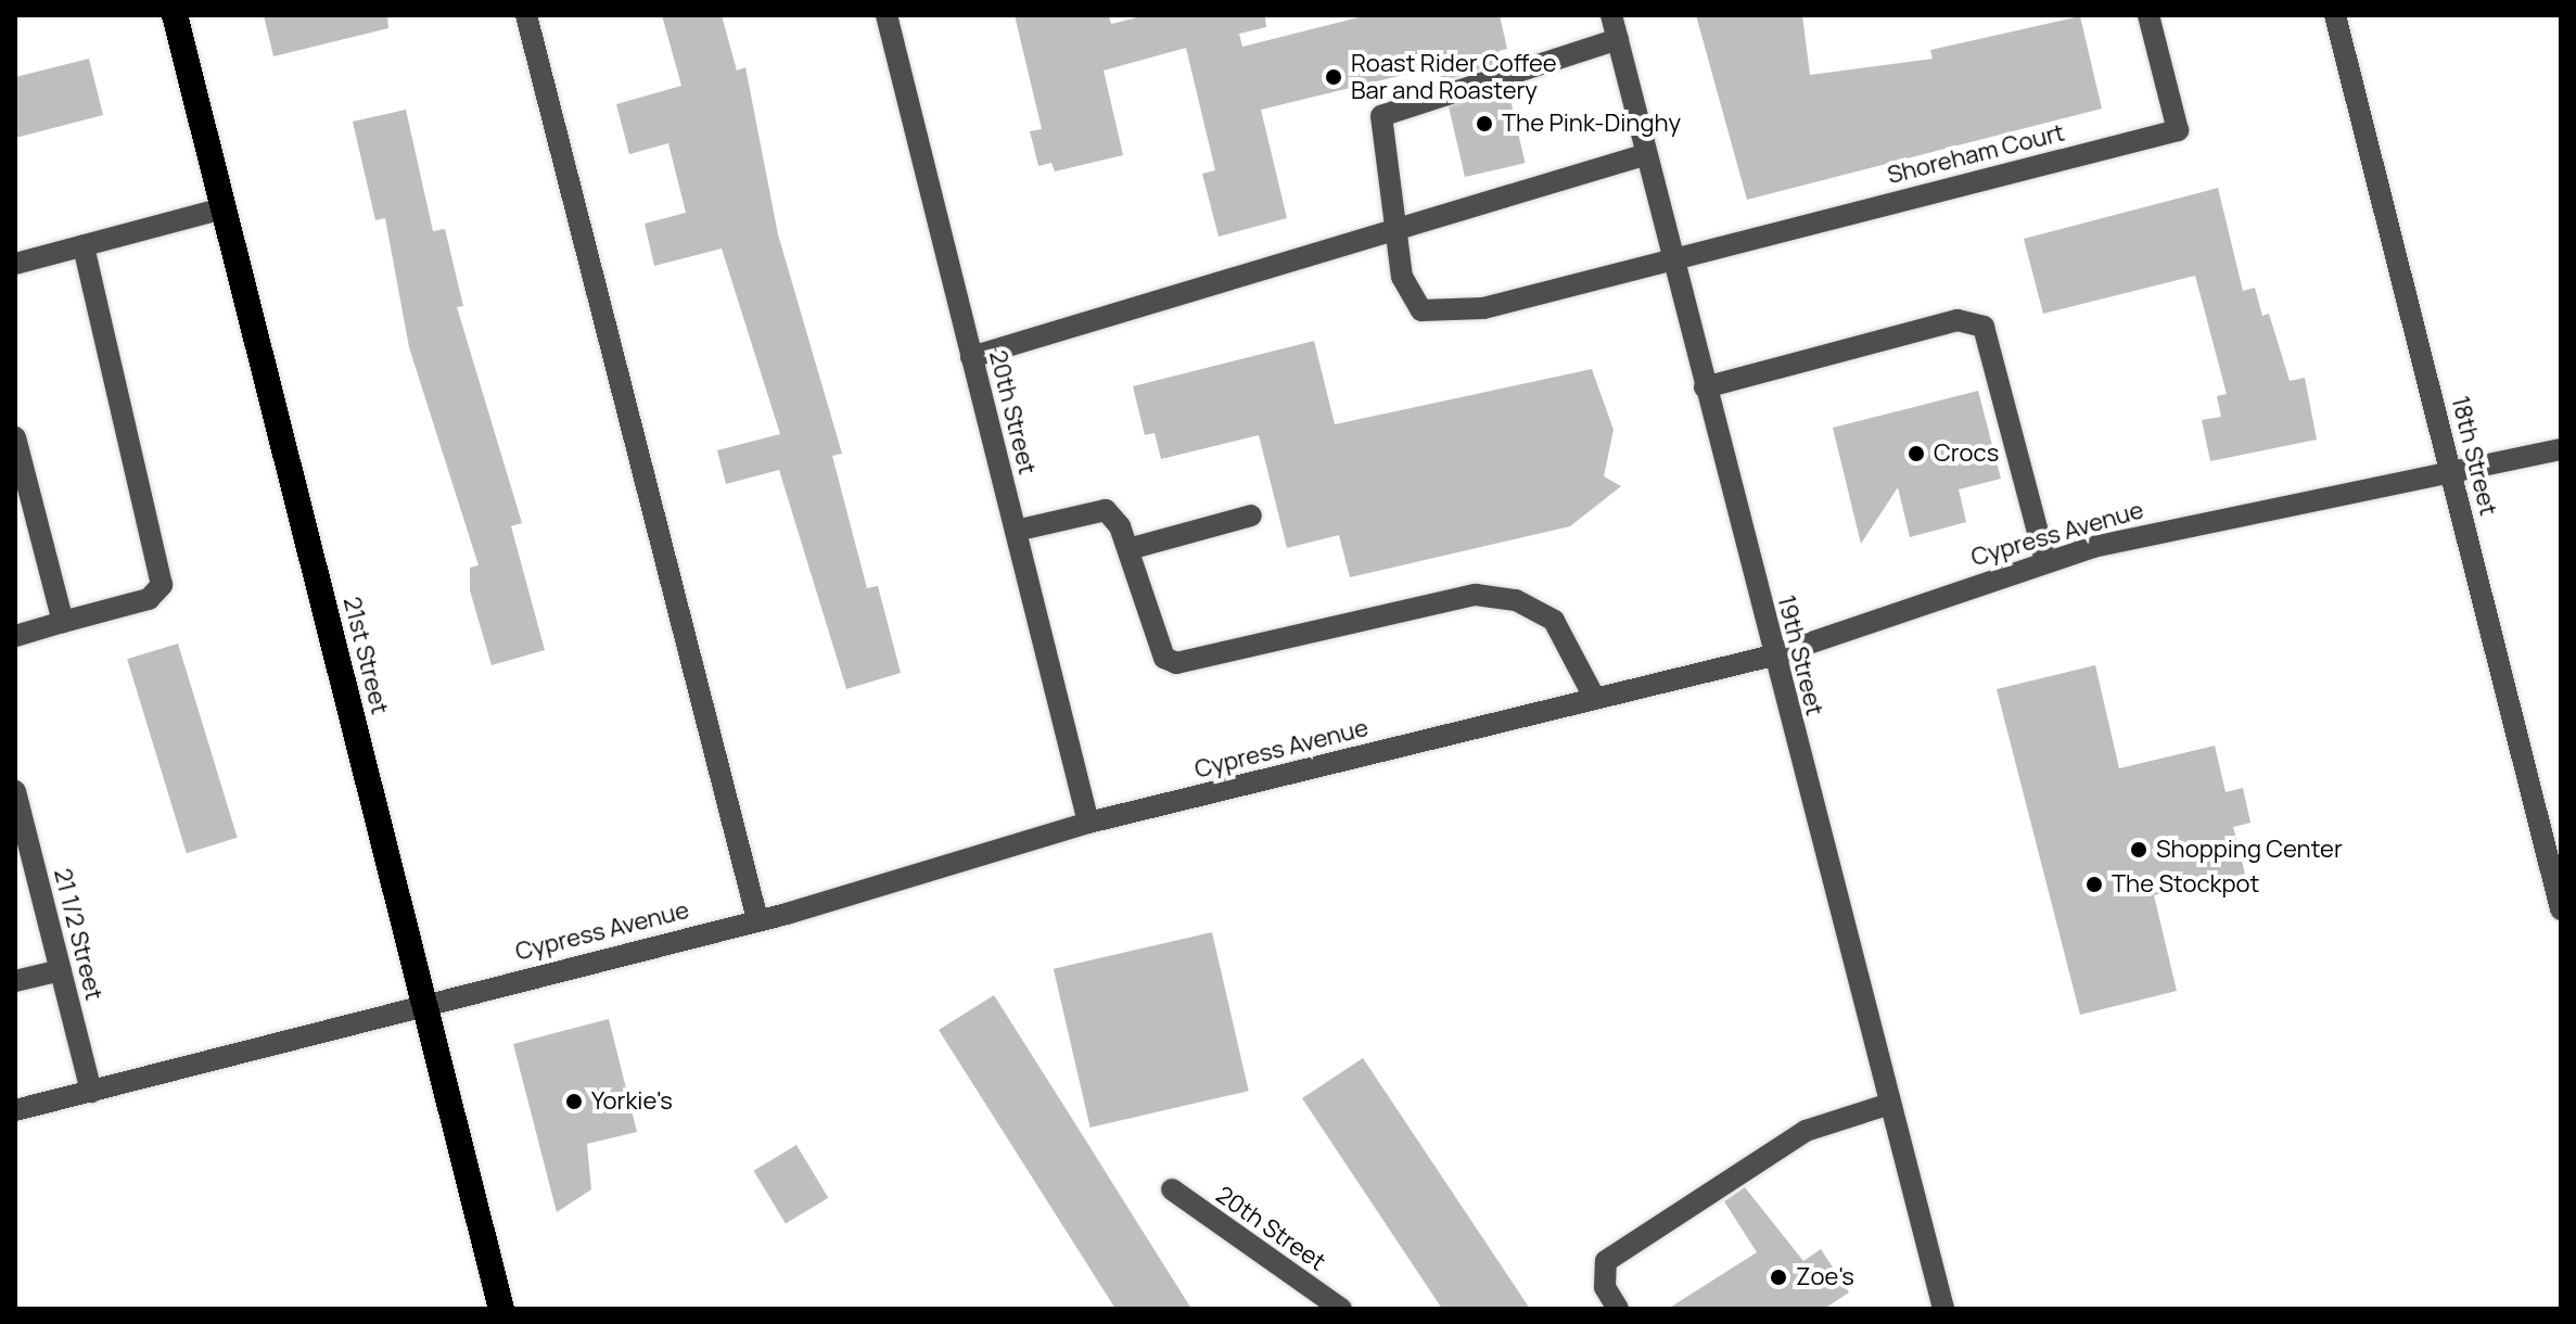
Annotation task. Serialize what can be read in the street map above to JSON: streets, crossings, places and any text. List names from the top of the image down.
{
  "streets": {
    "highway": ["21st Street"],
    "street": [
      "Shoreham Court",
      "20th Street",
      "18th Street",
      "Cypress Avenue",
      "19th Street",
      "21 1/2 Street"
    ]
  },
  "crossings": [
    ["Shoreham Court", "19th Street"],
    ["20th Street", "Cypress Avenue"],
    ["18th Street", "Cypress Avenue"],
    ["Cypress Avenue", "21st Street"],
    ["Cypress Avenue", "19th Street"],
    ["Cypress Avenue", "21 1/2 Street"]
  ],
  "places": [
    "Roast Rider Coffee Bar and Roastery",
    "The Pink-Dinghy",
    "Crocs",
    "Shopping Center",
    "The Stockpot",
    "Yorkie's",
    "Zoe's"
  ]
}
